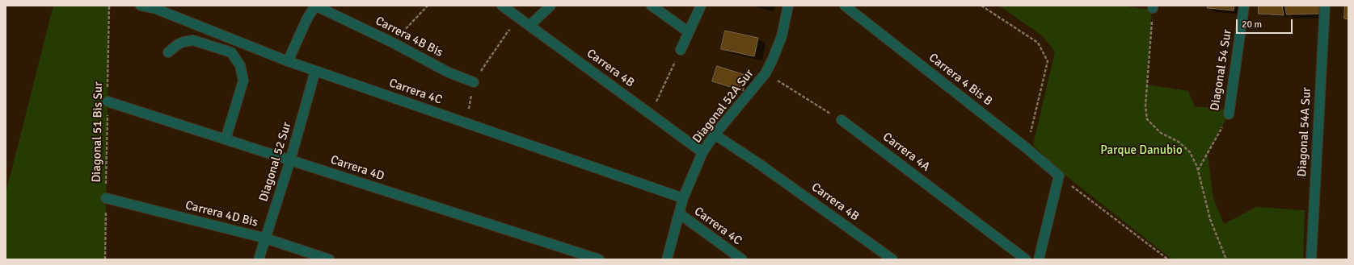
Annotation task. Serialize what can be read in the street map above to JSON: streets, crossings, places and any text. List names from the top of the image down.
{
  "streets": {
    "street": [
      "Carrera 4B Bis",
      "Carrera 4B",
      "Diagonal 54 Sur",
      "Carrera 4 Bis B",
      "Carrera 4C",
      "Diagonal 52A Sur",
      "Diagonal 54A Sur",
      "Carrera 4A",
      "Diagonal 52 Sur",
      "Carrera 4D",
      "Carrera 4D Bis"
    ],
    "path": ["Diagonal 51 Bis Sur"]
  },
  "crossings": [
    ["Carrera 4B", "Diagonal 52A Sur"],
    ["Carrera 4C", "Diagonal 52A Sur"],
    ["Carrera 4C", "Diagonal 52 Sur"],
    ["Diagonal 51 Bis Sur", "Carrera 4D"],
    ["Diagonal 51 Bis Sur", "Carrera 4D Bis"],
    ["Diagonal 52 Sur", "Carrera 4D"],
    ["Diagonal 52 Sur", "Carrera 4D Bis"]
  ],
  "parks": ["Parque Danubio"],
  "scale_bar": "20 m"
}
